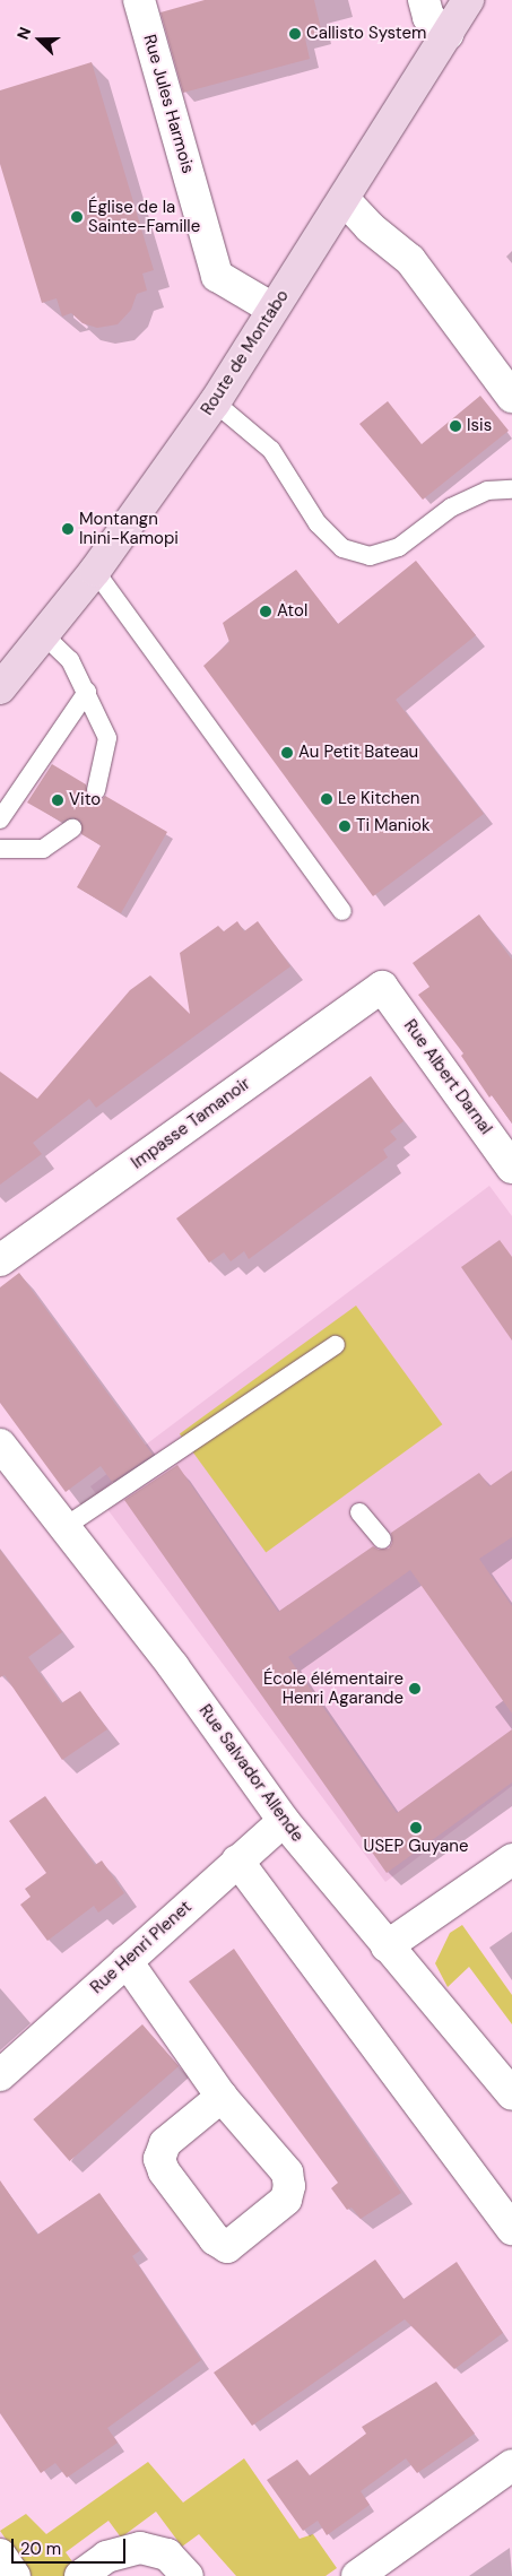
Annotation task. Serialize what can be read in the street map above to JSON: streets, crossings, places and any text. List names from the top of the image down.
{
  "streets": {
    "main road": ["Route de Montabo"],
    "street": [
      "Rue Jules Harmois",
      "Rue Albert Darnal",
      "Impasse Tamanoir",
      "Rue Salvador Allende",
      "Rue Henri Plenet"
    ]
  },
  "crossings": [
    ["Rue Jules Harmois", "Route de Montabo"],
    ["Rue Albert Darnal", "Impasse Tamanoir"],
    ["Rue Salvador Allende", "Rue Henri Plenet"]
  ],
  "places": [
    "Callisto System",
    "Église de la Sainte-Famille",
    "Isis",
    "Montangn Inini-Kamopi",
    "Atol",
    "Au Petit Bateau",
    "Le Kitchen",
    "Vito",
    "Ti Maniok",
    "École élémentaire Henri Agarande",
    "USEP Guyane"
  ],
  "scale_bar": "20 m",
  "north": "left"
}
